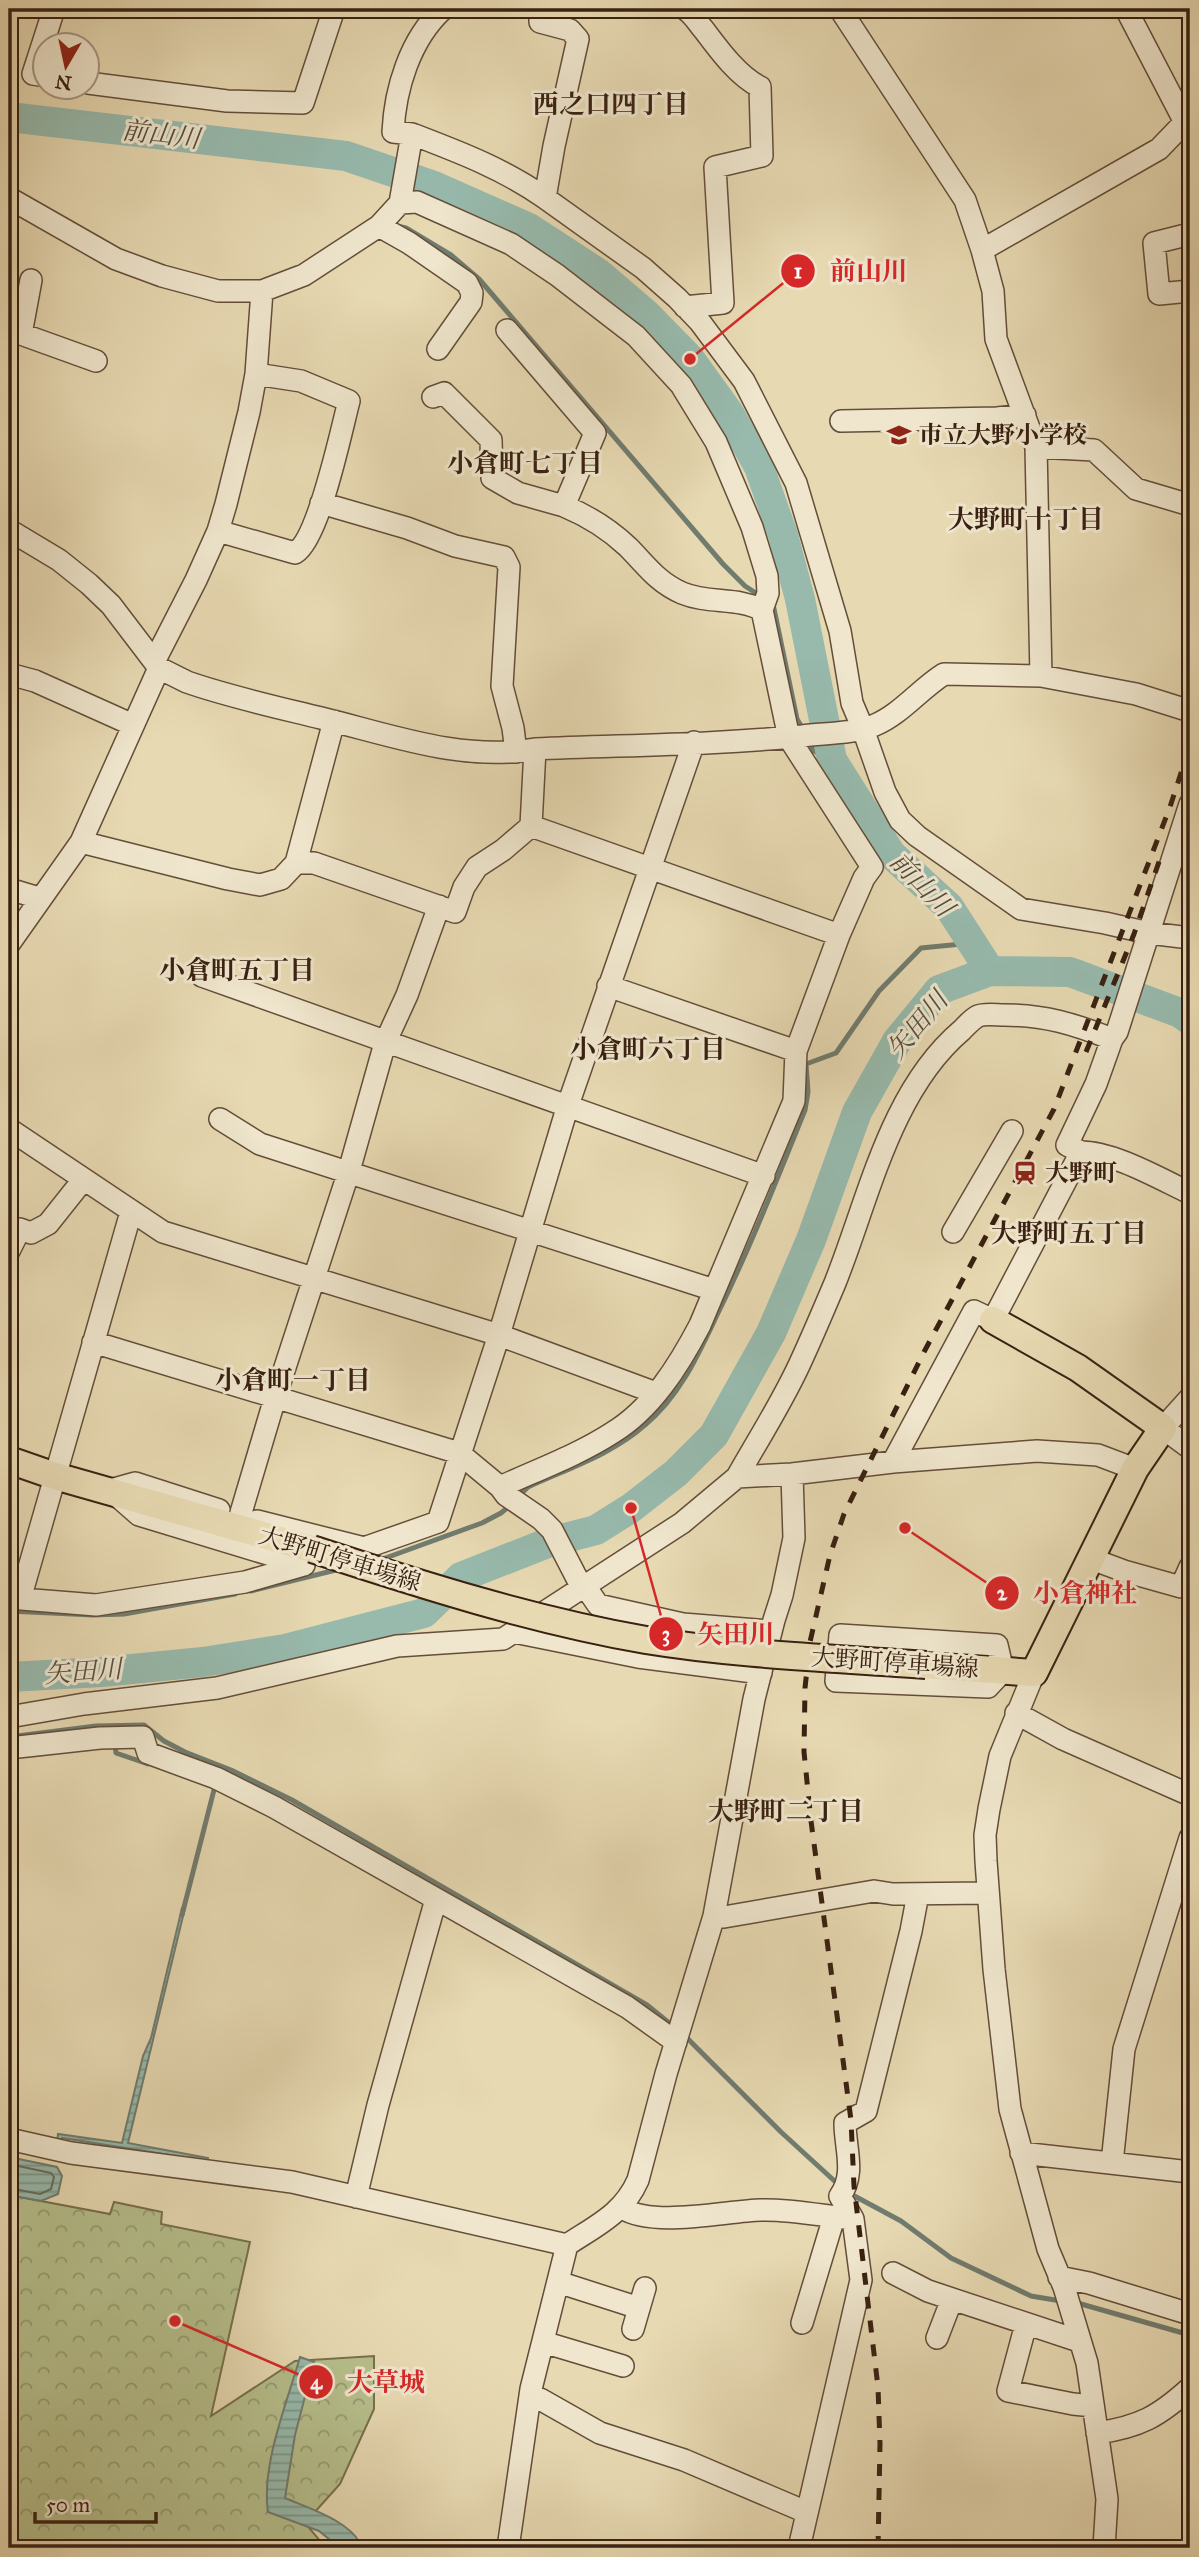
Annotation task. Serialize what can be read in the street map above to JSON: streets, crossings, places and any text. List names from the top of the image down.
{
  "streets": {
    "main road": ["大野町停車場線"]
  },
  "districts": [
    "西之口四丁目",
    "小倉町七丁目",
    "大野町十丁目",
    "小倉町五丁目",
    "小倉町六丁目",
    "大野町五丁目",
    "小倉町一丁目",
    "大野町二丁目"
  ],
  "water": ["前山川", "矢田川"],
  "places": {
    "other": [
      "前山川",
      "矢田川",
      "小倉神社",
      "大草城"
    ],
    "school or university": ["市立大野小学校"],
    "station": ["大野町"]
  },
  "scale_bar": "50 m",
  "north": "bottom"
}
